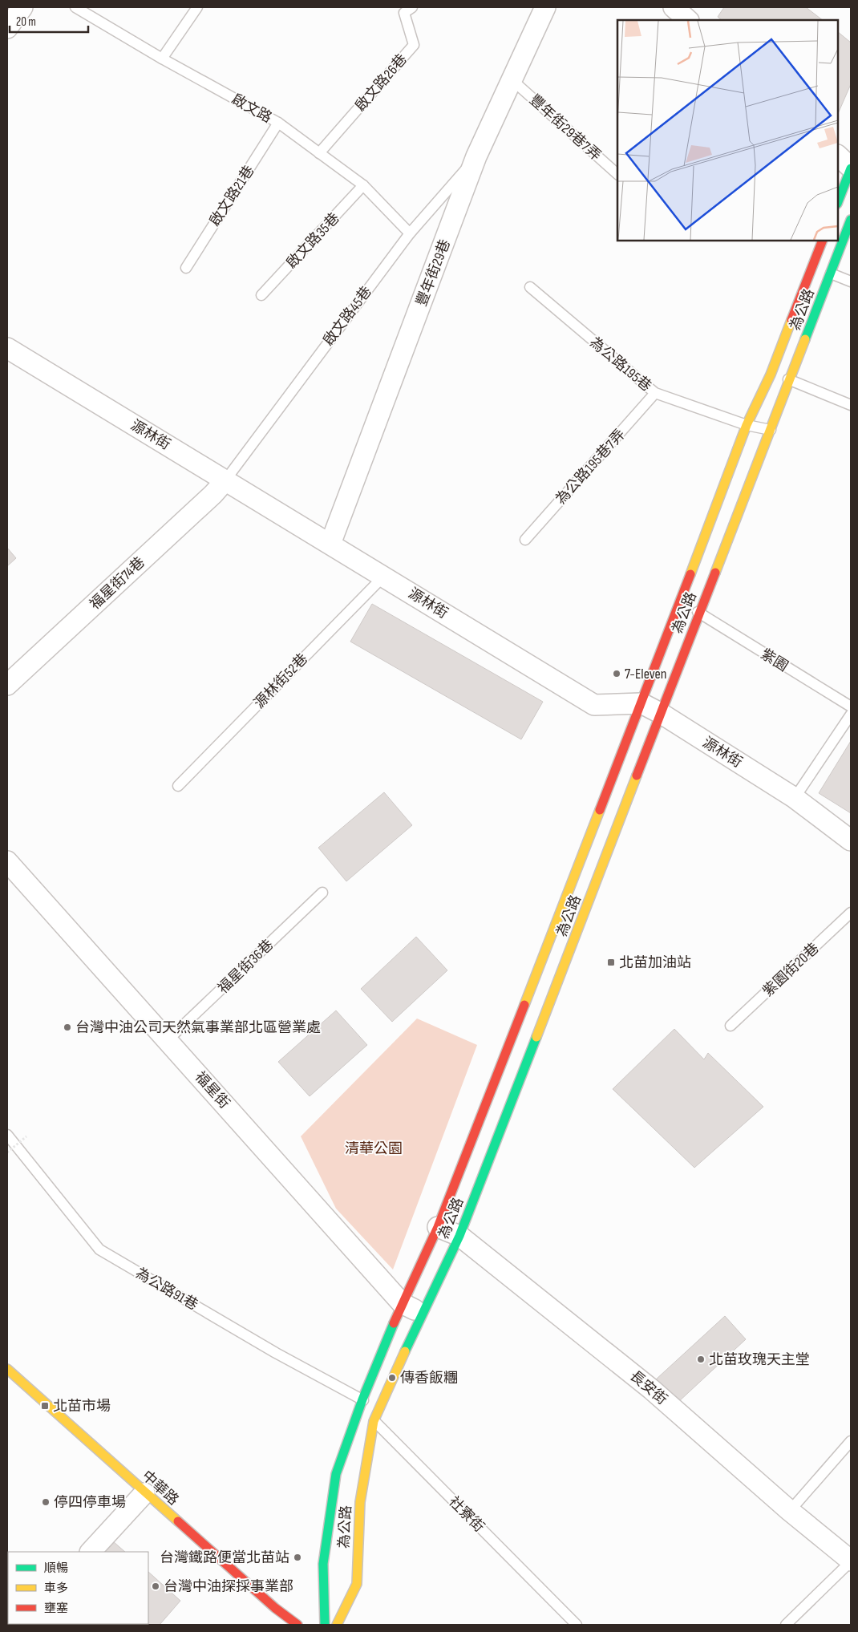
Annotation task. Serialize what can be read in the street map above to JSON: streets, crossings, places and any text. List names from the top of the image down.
{
  "streets": {
    "street": [
      "豐年街29巷",
      "為公路",
      "源林街",
      "福星街74巷",
      "福星街",
      "長安街",
      "中華路"
    ],
    "lane": [
      "啟文路26巷",
      "啟文路",
      "豐年街29巷7弄",
      "啟文路21巷",
      "啟文路35巷",
      "啟文路45巷",
      "為公路195巷",
      "為公路195巷7弄",
      "紫園",
      "源林街52巷",
      "福星街36巷",
      "紫園街20巷",
      "為公路91巷",
      "社寮街"
    ]
  },
  "crossings": [
    ["啟文路26巷", "啟文路"],
    ["啟文路", "啟文路21巷"],
    ["啟文路", "啟文路35巷"],
    ["啟文路", "啟文路45巷"],
    ["豐年街29巷7弄", "豐年街29巷"],
    ["豐年街29巷", "啟文路45巷"],
    ["豐年街29巷", "源林街"],
    ["為公路", "為公路195巷"],
    ["為公路", "源林街"],
    ["為公路", "紫園"],
    ["為公路", "福星街"],
    ["為公路", "為公路91巷"],
    ["為公路", "長安街"],
    ["為公路", "社寮街"],
    ["啟文路45巷", "源林街"],
    ["啟文路45巷", "福星街74巷"],
    ["為公路195巷", "為公路195巷7弄"],
    ["源林街", "福星街74巷"],
    ["源林街", "源林街52巷"],
    ["福星街36巷", "福星街"],
    ["為公路91巷", "社寮街"]
  ],
  "parks": ["清華公園"],
  "places": {
    "other": [
      "7-Eleven",
      "台灣中油公司天然氣事業部北區營業處",
      "北苗玫瑰天主堂",
      "傳香飯糰",
      "停四停車場",
      "台灣鐵路便當北苗站",
      "台灣中油探採事業部"
    ],
    "transit": ["北苗加油站", "北苗市場"]
  },
  "legend": ["順暢", "車多", "壅塞"],
  "scale_bar": "20 m"
}
